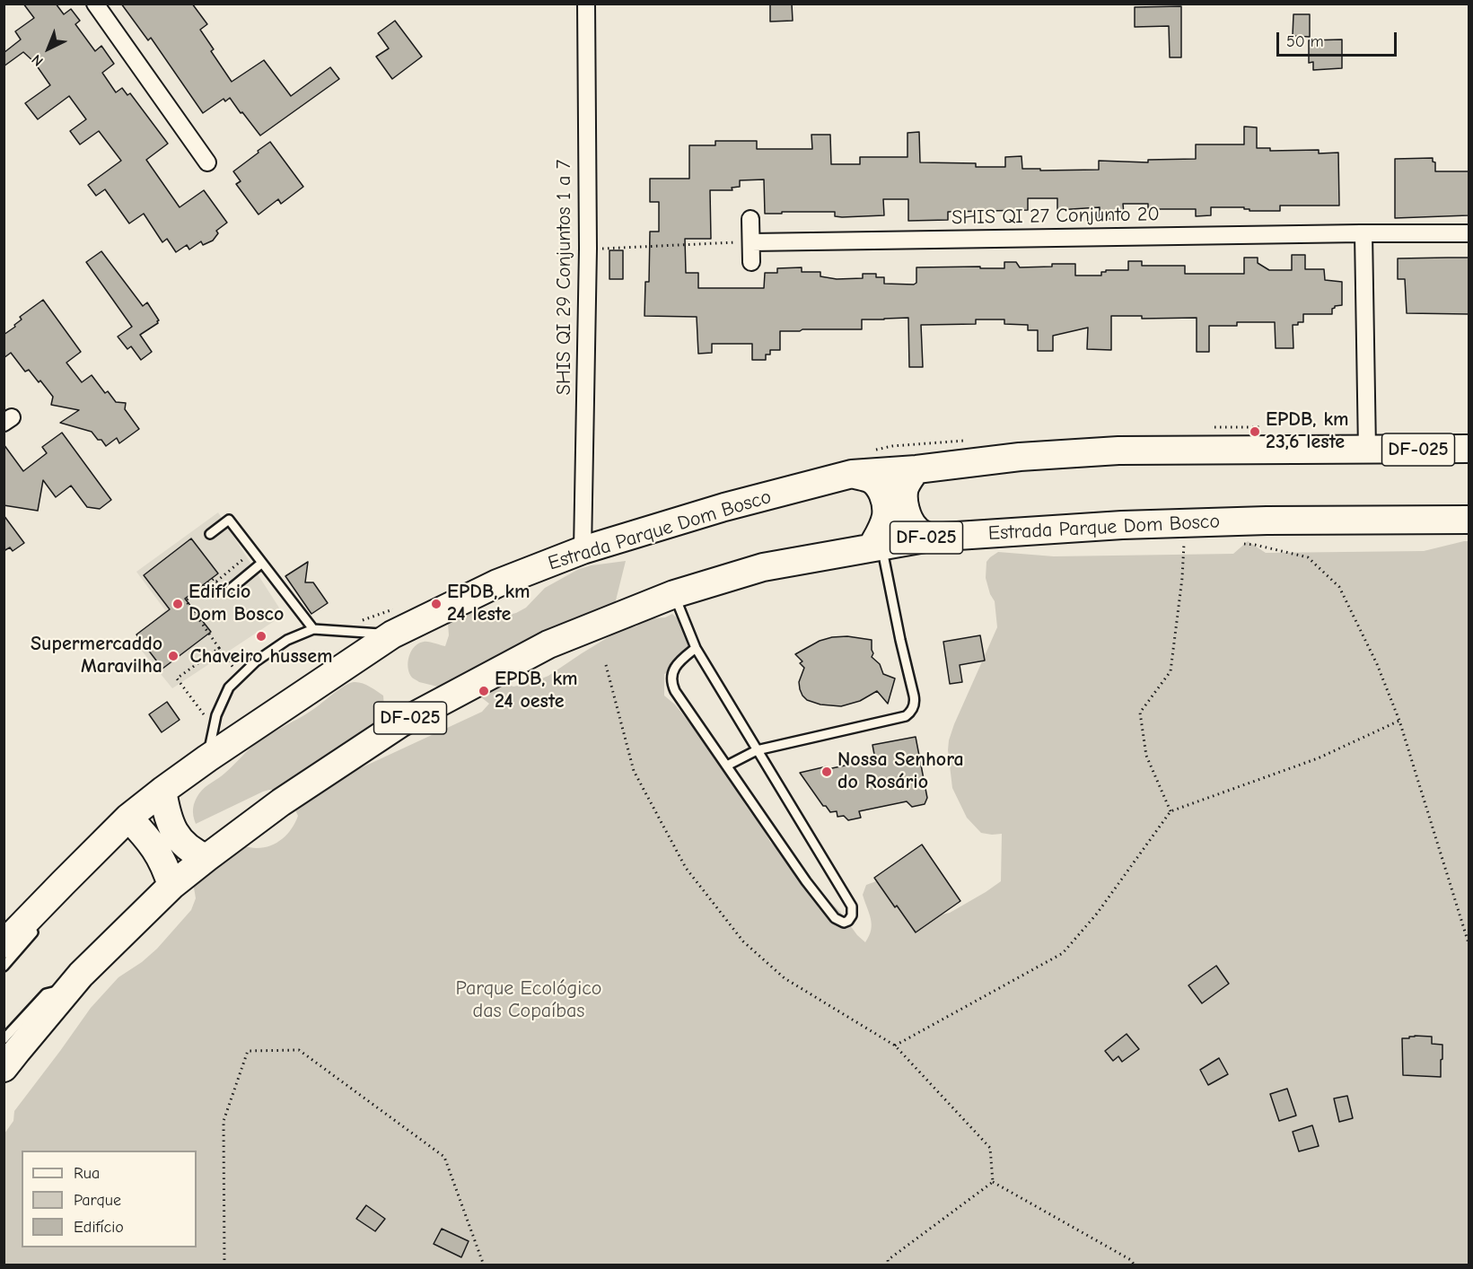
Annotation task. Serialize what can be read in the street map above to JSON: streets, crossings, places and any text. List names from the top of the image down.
{
  "streets": {
    "main road": ["DF-025", "Estrada Parque Dom Bosco"],
    "street": ["SHIS QI 27 Conjunto 20", "SHIS QI 29 Conjuntos 1 a 7"]
  },
  "crossings": [
    ["SHIS QI 29 Conjuntos 1 a 7", "Estrada Parque Dom Bosco"]
  ],
  "parks": ["Parque Ecológico das Copaíbas"],
  "places": [
    "EPDB, km 23,6 leste",
    "Edifício Dom Bosco",
    "EPDB, km 24 leste",
    "Chaveiro hussem",
    "Supermercaddo Maravilha",
    "EPDB, km 24 oeste",
    "Nossa Senhora do Rosário"
  ],
  "legend": ["Rua", "Parque", "Edifício"],
  "scale_bar": "50 m",
  "north": "bottom left"
}
